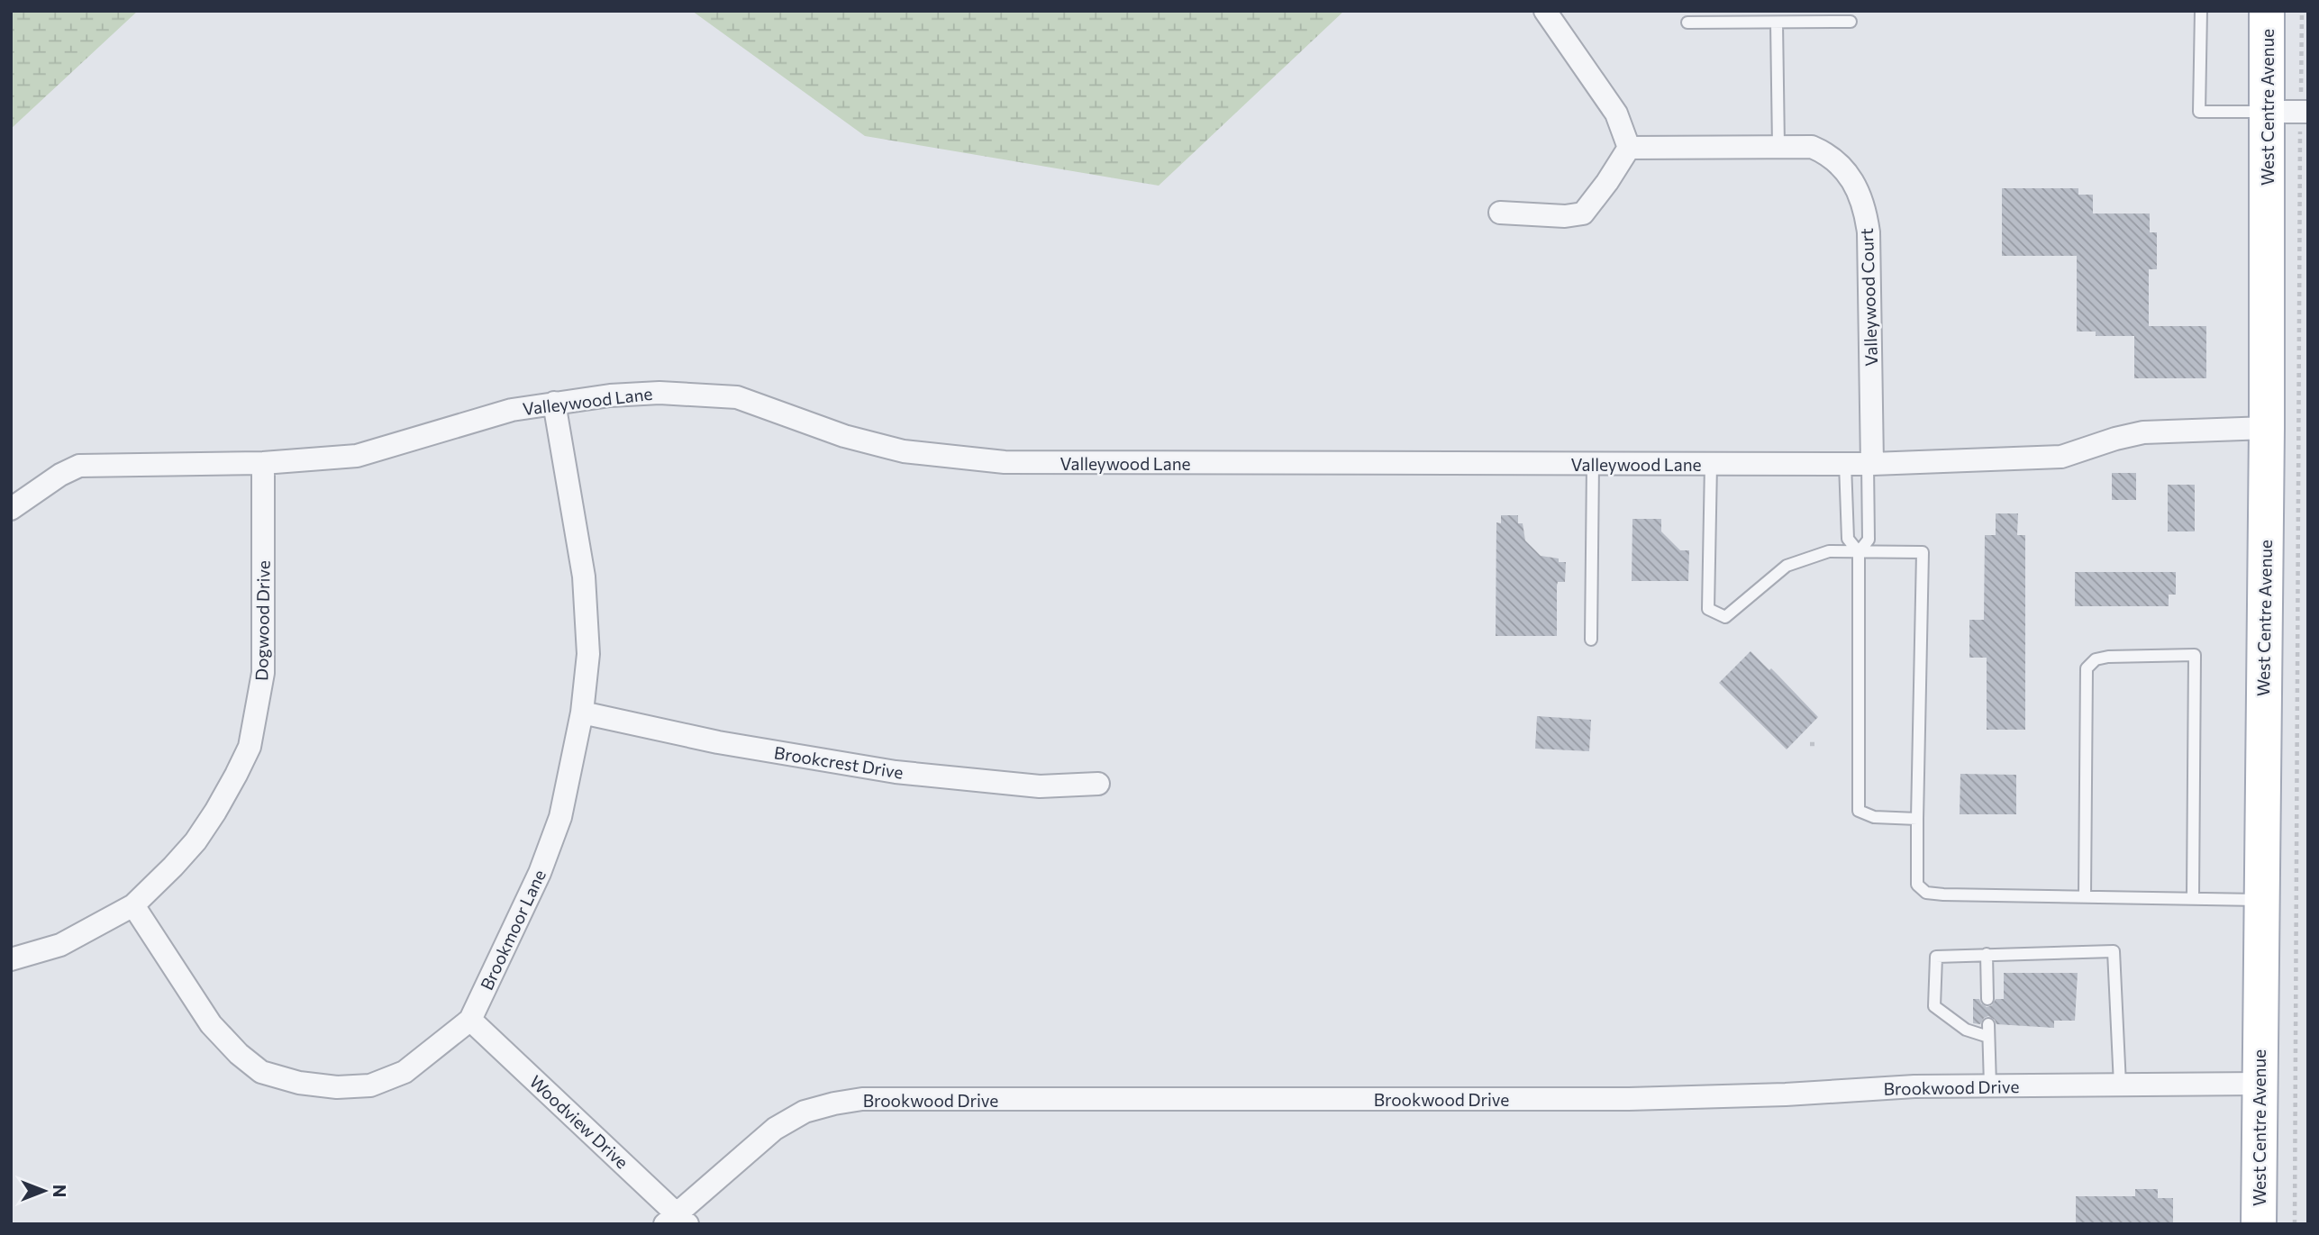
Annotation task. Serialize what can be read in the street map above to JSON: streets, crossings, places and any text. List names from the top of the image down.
{
  "streets": {
    "main road": ["West Centre Avenue"],
    "street": [
      "Valleywood Court",
      "Valleywood Lane",
      "Dogwood Drive",
      "Brookcrest Drive",
      "Brookmoor Lane",
      "Brookwood Drive",
      "Woodview Drive"
    ]
  },
  "crossings": [
    ["West Centre Avenue", "Valleywood Lane"],
    ["West Centre Avenue", "Brookwood Drive"],
    ["Valleywood Court", "Valleywood Lane"],
    ["Valleywood Lane", "Dogwood Drive"],
    ["Valleywood Lane", "Brookmoor Lane"],
    ["Dogwood Drive", "Brookmoor Lane"],
    ["Brookcrest Drive", "Brookmoor Lane"],
    ["Brookmoor Lane", "Woodview Drive"],
    ["Brookwood Drive", "Woodview Drive"]
  ],
  "north": "right"
}
